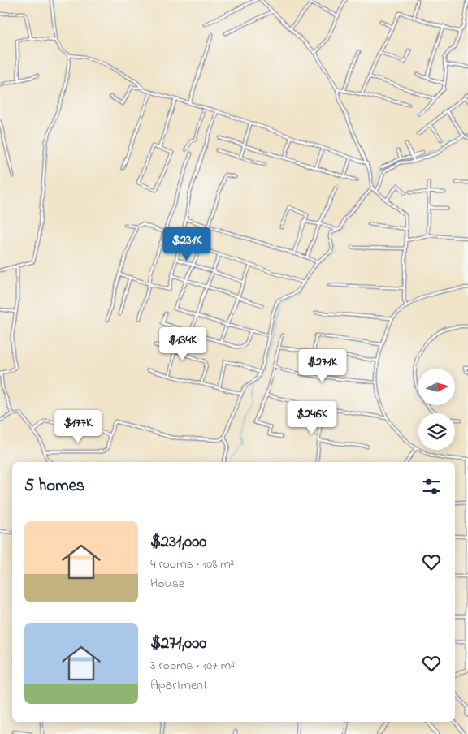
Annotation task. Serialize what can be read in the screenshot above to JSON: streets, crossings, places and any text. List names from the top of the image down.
{
  "north": "right",
  "page": {
    "price": [
      "$231K",
      "$134K",
      "$271K",
      "$246K",
      "$177K"
    ],
    "heading": "5 homes",
    "list": [
      {
        "name": "$231,000",
        "note": "4 rooms · 108 m² · House"
      },
      {
        "name": "$271,000",
        "note": "3 rooms · 107 m² · Apartment"
      }
    ]
  }
}
